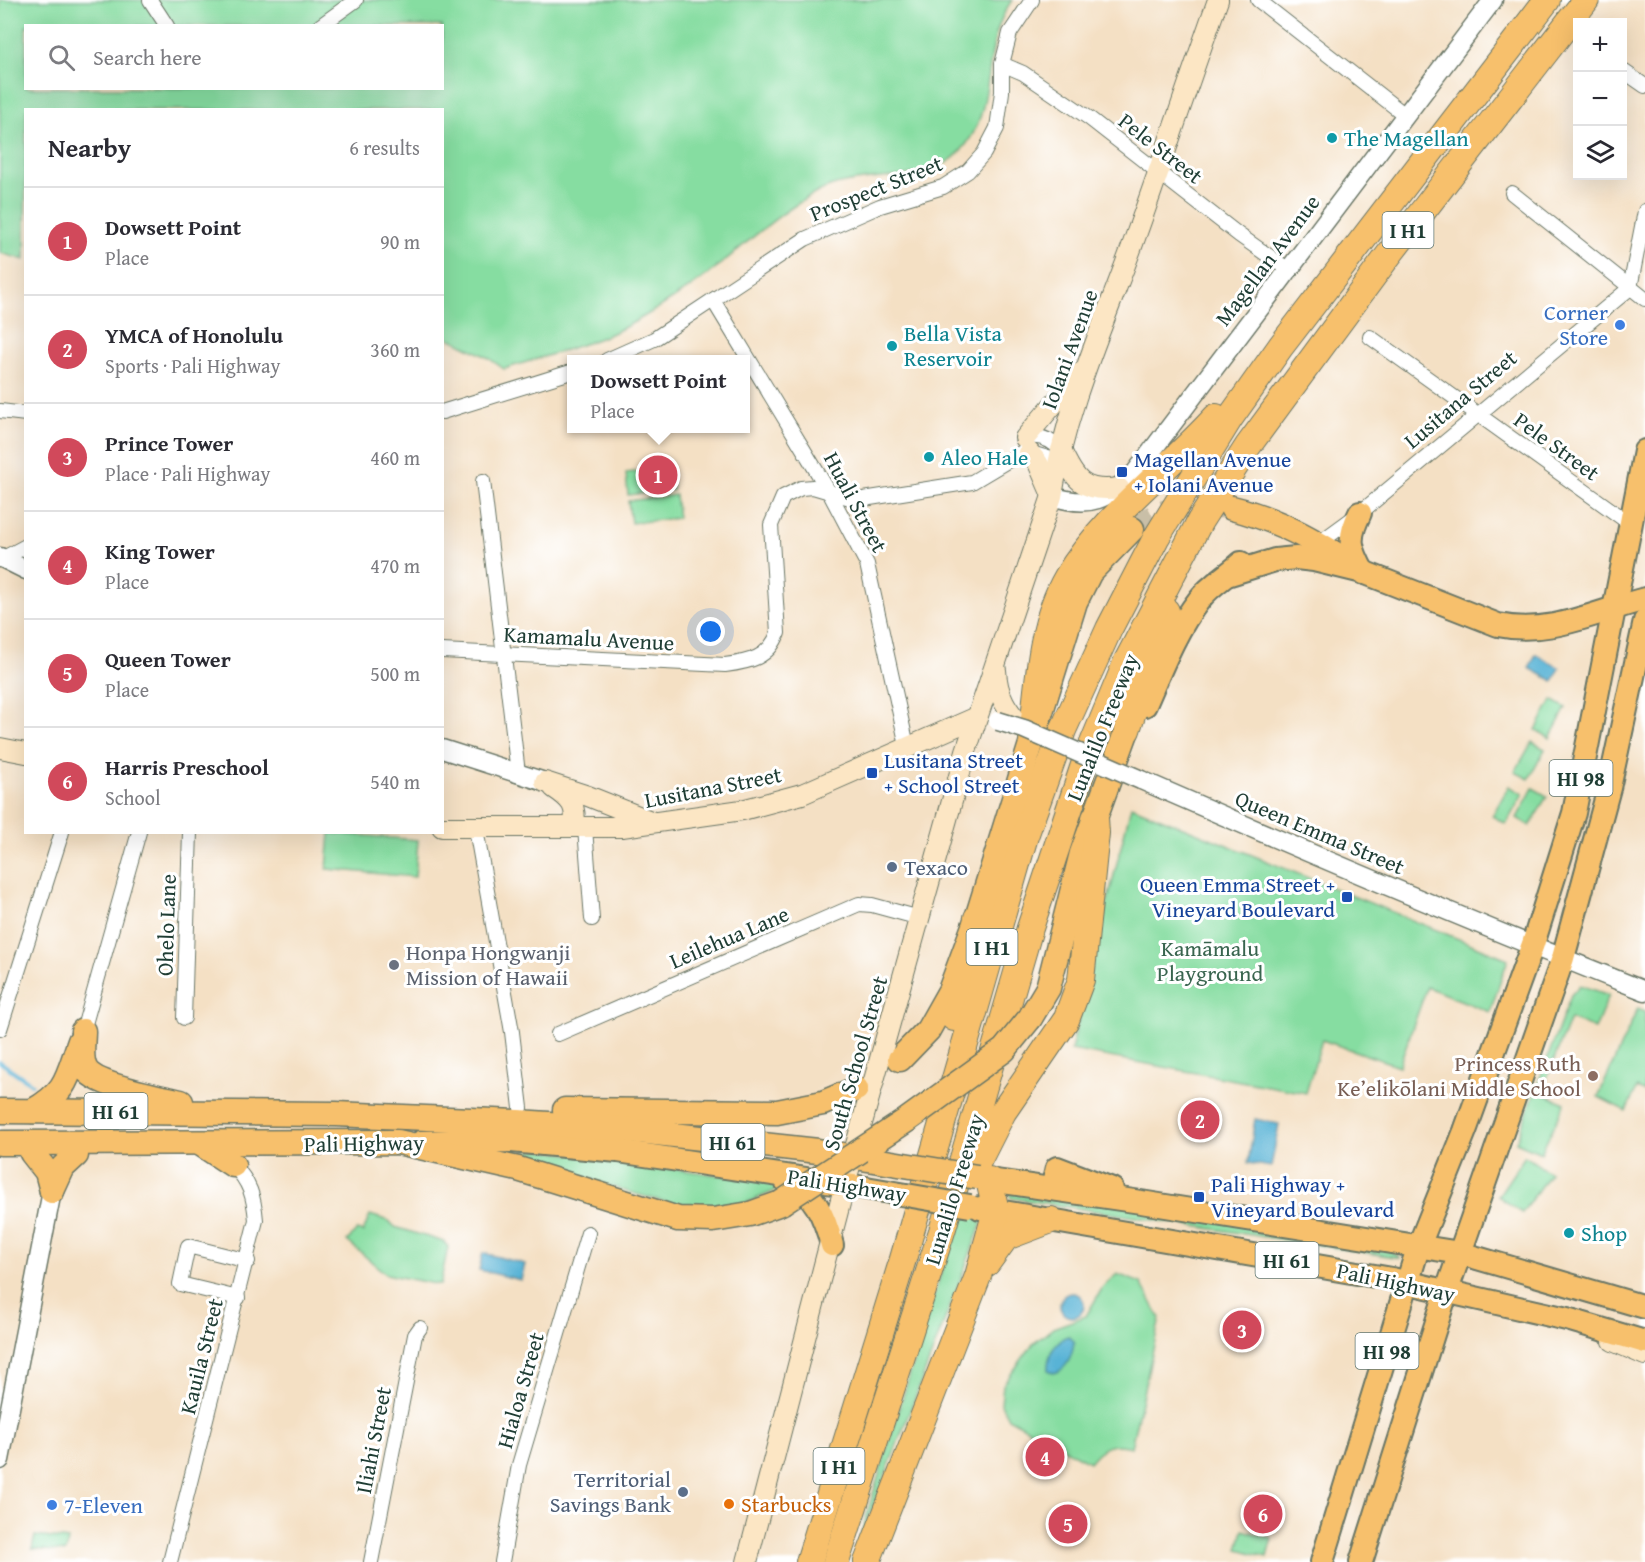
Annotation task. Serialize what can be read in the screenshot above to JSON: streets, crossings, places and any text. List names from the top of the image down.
{
  "streets": {
    "highway": [
      "I H1",
      "Lunalilo Freeway",
      "HI 61",
      "Pali Highway"
    ],
    "main road": [
      "Iolani Avenue",
      "Lusitana Street",
      "HI 98",
      "South School Street"
    ],
    "street": [
      "Pele Street",
      "Prospect Street",
      "Magellan Avenue",
      "Huali Street",
      "Kamamalu Avenue",
      "Queen Emma Street",
      "Ohelo Lane",
      "Leilehua Lane",
      "Kauila Street",
      "Hialoa Street",
      "Iliahi Street"
    ]
  },
  "crossings": [
    ["Pele Street", "Prospect Street"],
    ["Pele Street", "Magellan Avenue"],
    ["Pele Street", "Iolani Avenue"],
    ["Pele Street", "Lusitana Street"],
    ["Pele Street", "HI 98"],
    ["Prospect Street", "Huali Street"],
    ["Magellan Avenue", "Iolani Avenue"],
    ["Iolani Avenue", "Lusitana Street"],
    ["Iolani Avenue", "South School Street"],
    ["Lusitana Street", "Huali Street"],
    ["Lusitana Street", "South School Street"],
    ["Huali Street", "Kamamalu Avenue"],
    ["HI 98", "Queen Emma Street"],
    ["HI 98", "Pali Highway"],
    ["Leilehua Lane", "South School Street"],
    ["South School Street", "Pali Highway"]
  ],
  "parks": ["Kamāmalu Playground"],
  "places": {
    "other": [
      "The Magellan",
      "Corner Store",
      "Bella Vista Reservoir",
      "Aleo Hale",
      "Texaco",
      "Honpa Hongwanji Mission of Hawaii",
      "Princess Ruth Ke’elikōlani Middle School",
      "Shop",
      "Territorial Savings Bank",
      "Starbucks",
      "7-Eleven"
    ],
    "transit": [
      "Magellan Avenue + Iolani Avenue",
      "Lusitana Street + School Street",
      "Queen Emma Street + Vineyard Boulevard",
      "Pali Highway + Vineyard Boulevard"
    ]
  },
  "page": {
    "map_buttons": ["+", "−"],
    "search": "Search here",
    "heading": ["Nearby", "6 results"],
    "list": [
      {
        "mark": "1",
        "name": "Dowsett Point",
        "note": "Place",
        "value": "90 m"
      },
      {
        "mark": "2",
        "name": "YMCA of Honolulu",
        "note": "Sports · Pali Highway",
        "value": "360 m"
      },
      {
        "mark": "3",
        "name": "Prince Tower",
        "note": "Place · Pali Highway",
        "value": "460 m"
      },
      {
        "mark": "4",
        "name": "King Tower",
        "note": "Place",
        "value": "470 m"
      },
      {
        "mark": "5",
        "name": "Queen Tower",
        "note": "Place",
        "value": "500 m"
      },
      {
        "mark": "6",
        "name": "Harris Preschool",
        "note": "School",
        "value": "540 m"
      }
    ],
    "popup": ["Dowsett Point", "Place"],
    "pins": [
      "1",
      "2",
      "3",
      "4",
      "6",
      "5"
    ]
  }
}
